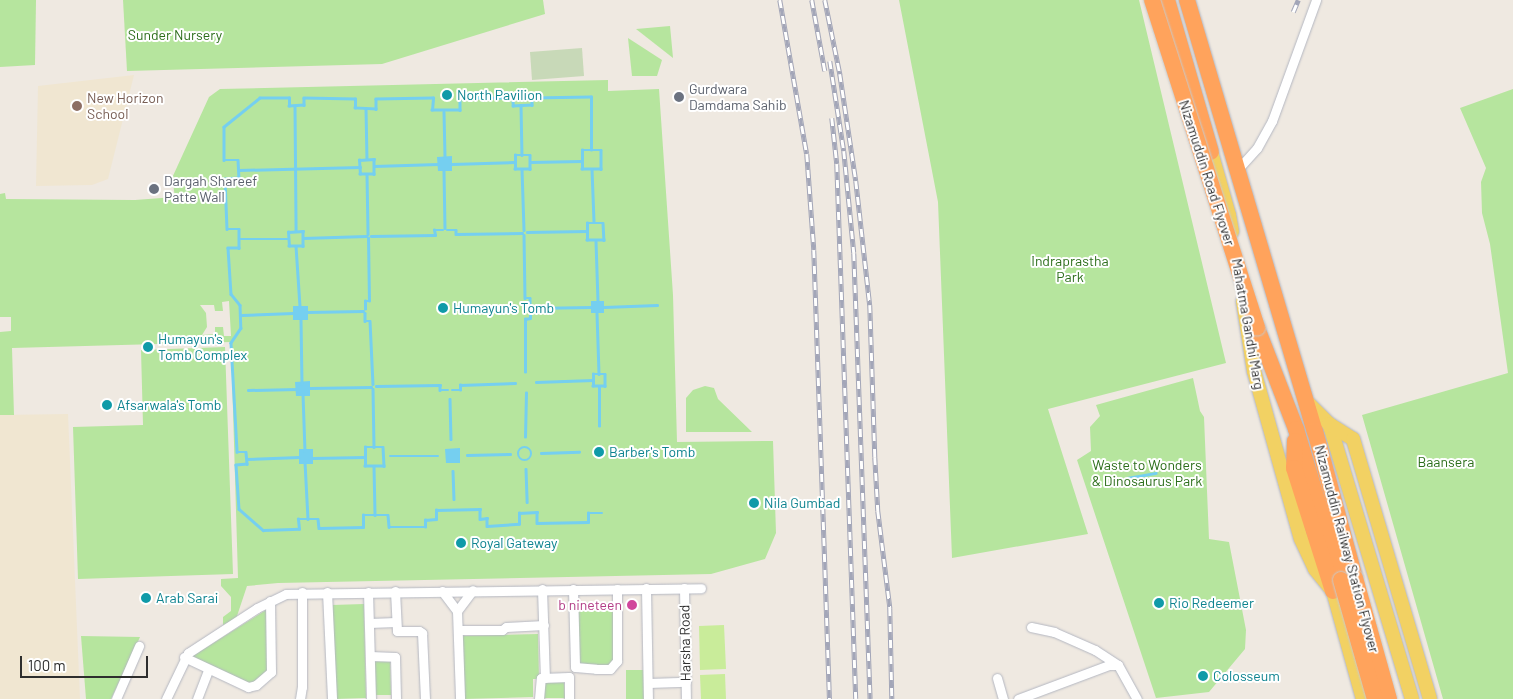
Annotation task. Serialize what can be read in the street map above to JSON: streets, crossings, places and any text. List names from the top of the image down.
{
  "streets": {
    "highway": ["Nizamuddin Road Flyover", "Mahatma Gandhi Marg", "Nizamuddin Railway Station Flyover"],
    "street": ["Harsha Road"]
  },
  "crossings": [
    ["Nizamuddin Road Flyover", "Nizamuddin Railway Station Flyover"],
    ["Mahatma Gandhi Marg", "Nizamuddin Railway Station Flyover"]
  ],
  "parks": [
    "Sunder Nursery",
    "Indraprastha Park",
    "Baansera",
    "Waste to Wonders & Dinosaurus Park"
  ],
  "places": [
    "North Pavilion",
    "Gurdwara Damdama Sahib",
    "New Horizon School",
    "Dargah Shareef Patte Wall",
    "Humayun's Tomb",
    "Humayun's Tomb Complex",
    "Afsarwala's Tomb",
    "Barber's Tomb",
    "Nila Gumbad",
    "Royal Gateway",
    "Arab Sarai",
    "Rio Redeemer",
    "b nineteen",
    "Colosseum"
  ],
  "scale_bar": "100 m"
}
